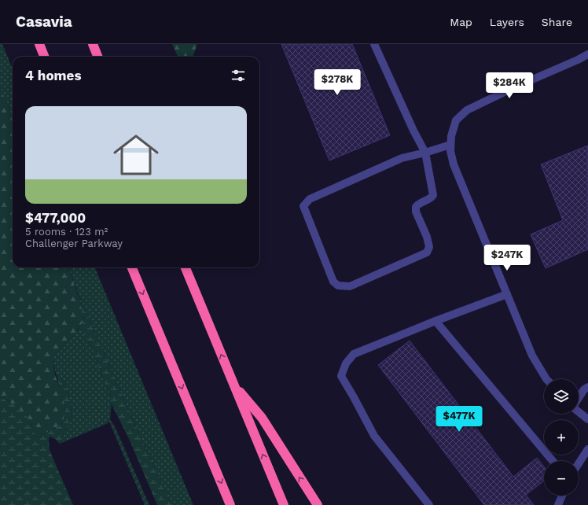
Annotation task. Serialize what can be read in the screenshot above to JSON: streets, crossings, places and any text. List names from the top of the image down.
{
  "page": {
    "header": "Casavia",
    "nav": ["Map", "Layers", "Share"],
    "heading": "4 homes",
    "price": [
      "$278K",
      "$284K",
      "$247K",
      "$477K"
    ],
    "list": [
      {
        "name": "$477,000",
        "note": "5 rooms · 123 m² · Challenger Parkway"
      }
    ],
    "map_buttons": ["+", "−"]
  }
}
